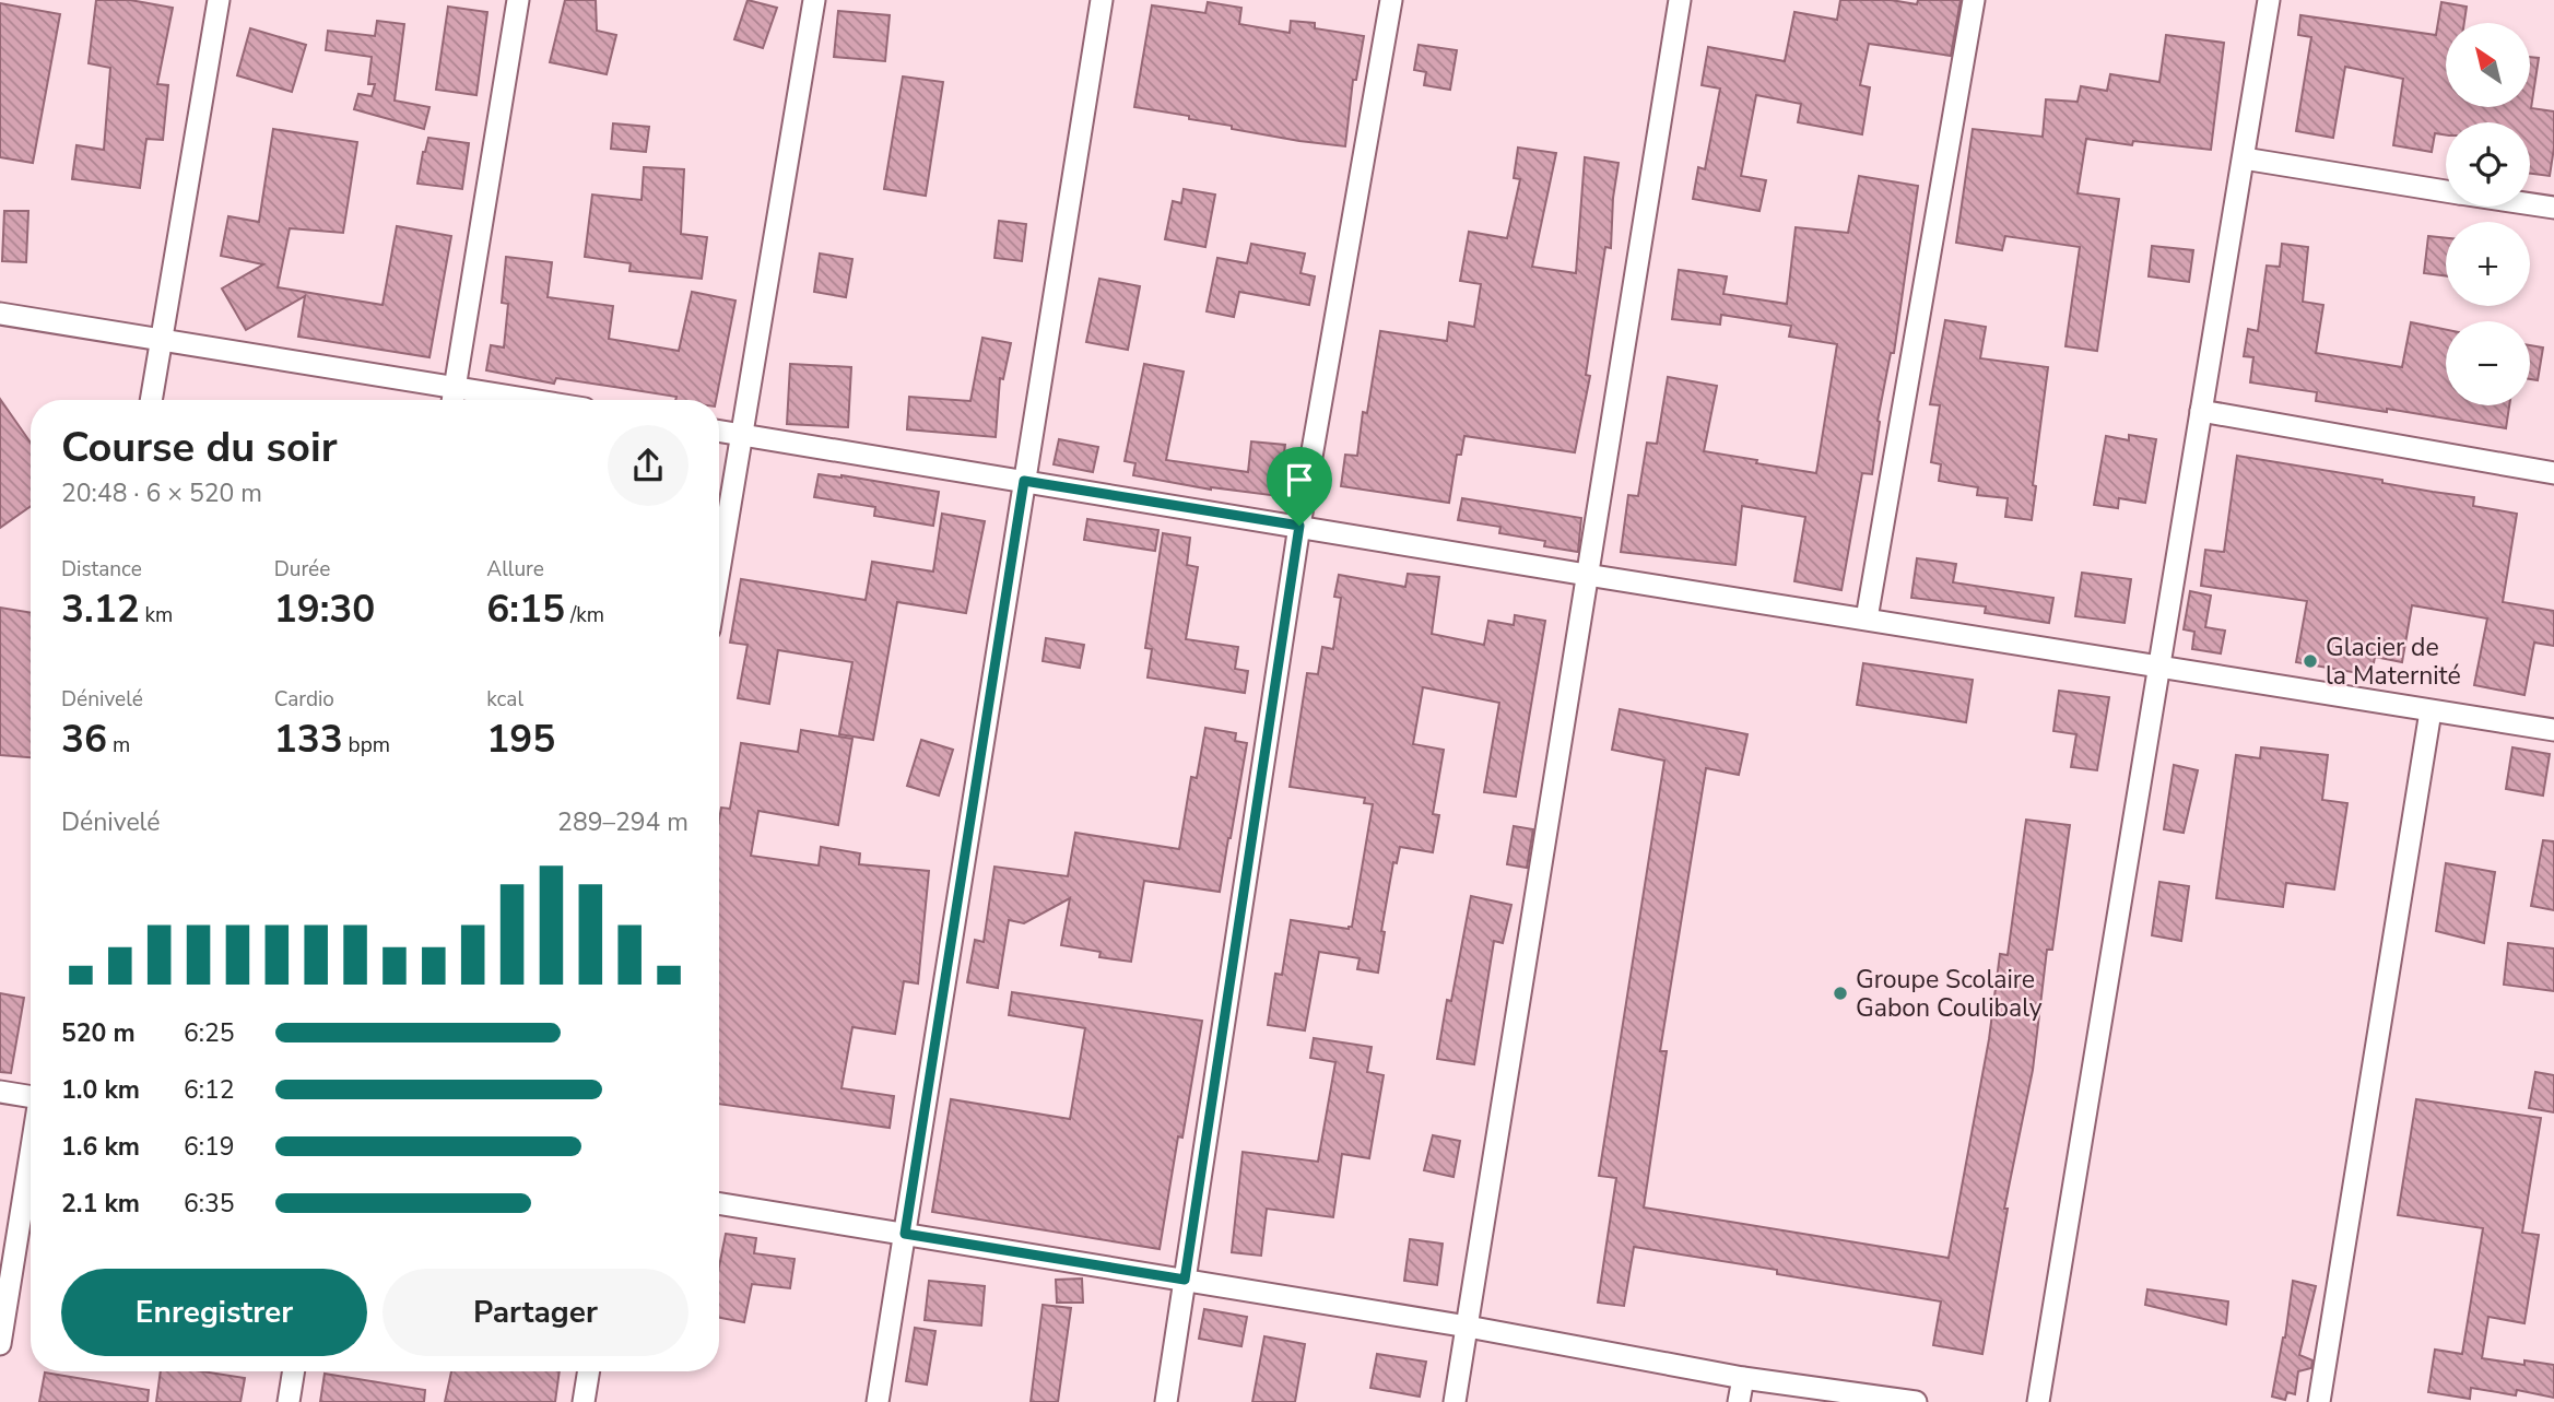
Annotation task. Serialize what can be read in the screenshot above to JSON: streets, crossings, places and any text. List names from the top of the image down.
{
  "places": ["Glacier de la Maternité", "Groupe Scolaire Gabon Coulibaly"],
  "north": "top left",
  "page": {
    "map_buttons": ["+", "−"],
    "heading": ["Course du soir", "20:48 · 6 × 520 m"],
    "stats": [
      ["Distance", "3.12 km"],
      ["Durée", "19:30"],
      ["Allure", "6:15 /km"],
      ["Dénivelé", "36 m"],
      ["Cardio", "133 bpm"],
      ["kcal", "195"]
    ],
    "chart": ["Dénivelé", "289–294 m"],
    "list": [
      {
        "name": "520 m",
        "note": "6:25"
      },
      {
        "name": "1.0 km",
        "note": "6:12"
      },
      {
        "name": "1.6 km",
        "note": "6:19"
      },
      {
        "name": "2.1 km",
        "note": "6:35"
      }
    ],
    "buttons": ["Enregistrer", "Partager"]
  }
}
